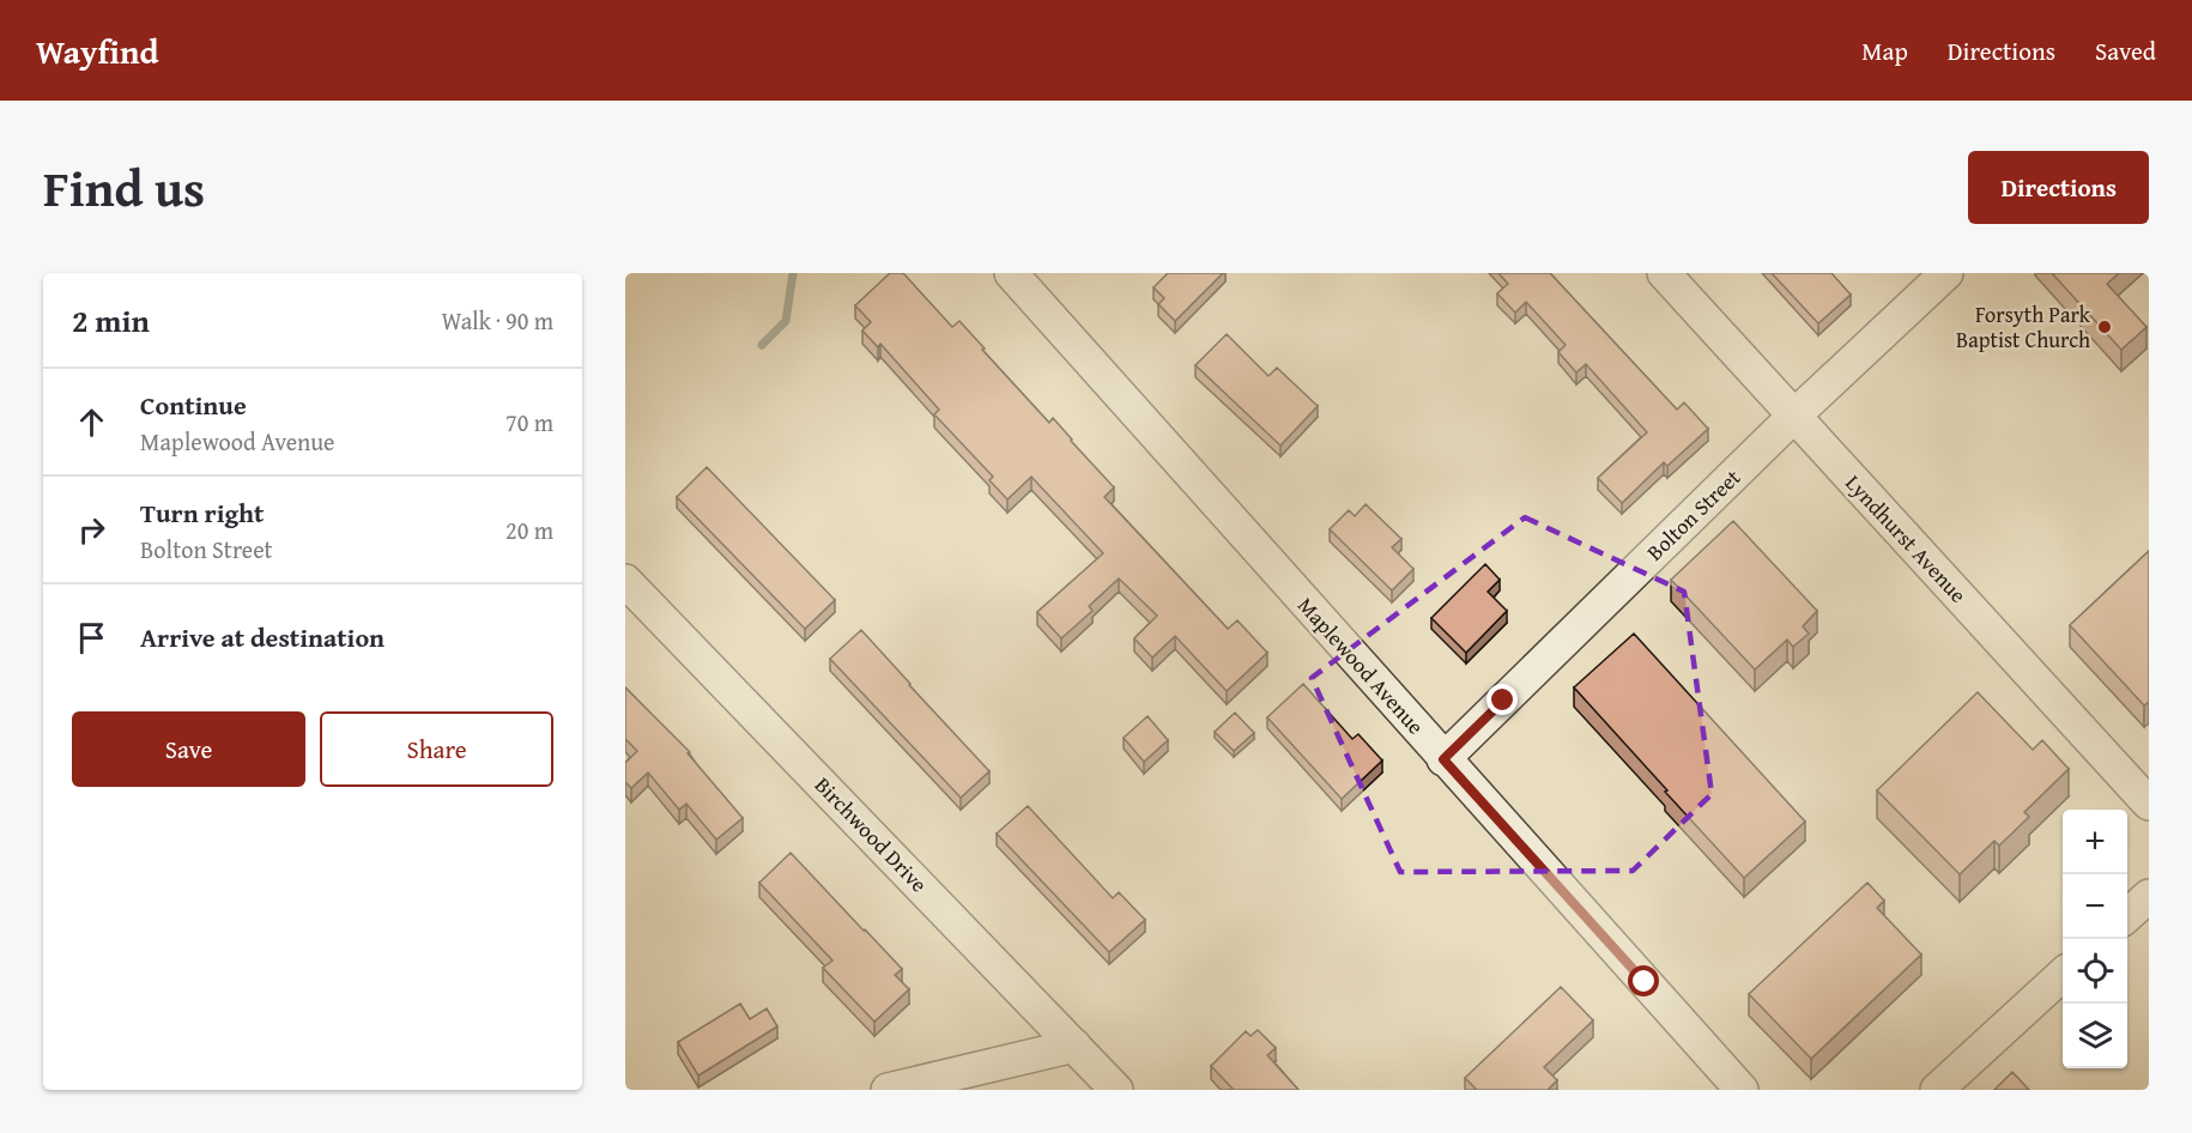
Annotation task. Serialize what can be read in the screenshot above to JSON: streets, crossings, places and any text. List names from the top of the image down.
{
  "streets": {
    "street": [
      "Bolton Street",
      "Lyndhurst Avenue",
      "Maplewood Avenue",
      "Birchwood Drive"
    ]
  },
  "crossings": [
    ["Bolton Street", "Lyndhurst Avenue"],
    ["Bolton Street", "Maplewood Avenue"]
  ],
  "places": ["Forsyth Park Baptist Church"],
  "page": {
    "header": "Wayfind",
    "nav": ["Map", "Directions", "Saved"],
    "title": "Find us",
    "buttons": [
      "Directions",
      ["Save", "Share"]
    ],
    "heading": ["2 min", "Walk · 90 m"],
    "list": [
      ["Continue", "Maplewood Avenue", "70 m"],
      ["Turn right", "Bolton Street", "20 m"],
      "Arrive at destination"
    ],
    "map_buttons": ["+", "−"]
  }
}
